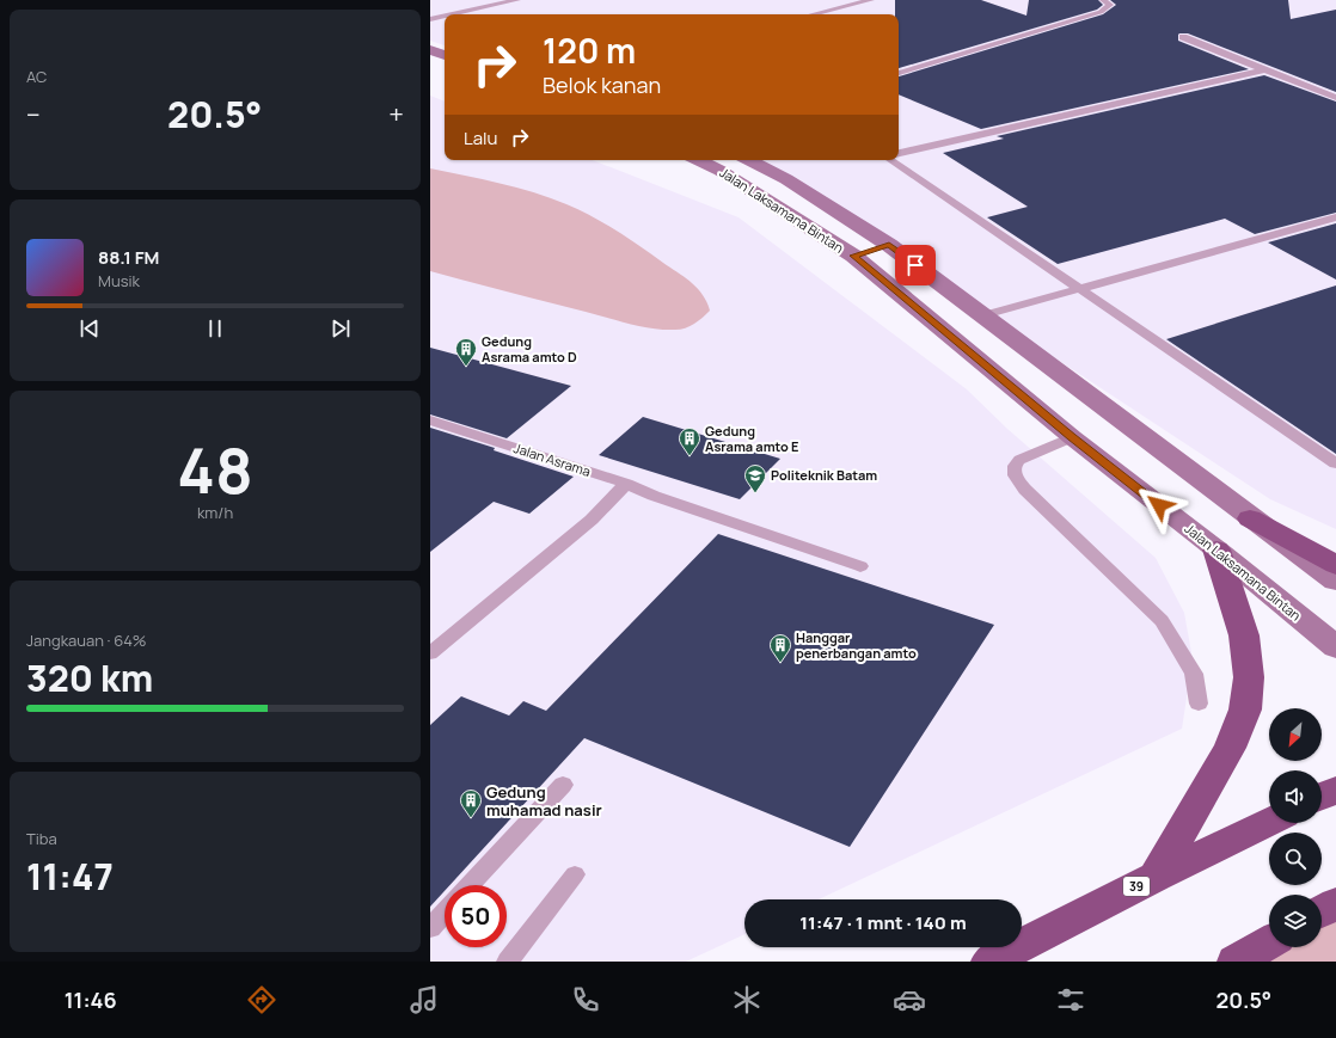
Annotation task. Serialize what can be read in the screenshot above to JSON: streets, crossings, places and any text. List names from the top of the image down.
{
  "streets": {
    "highway": ["39"],
    "main road": ["Jalan Laksamana Bintan"],
    "lane": ["Jalan Asrama"]
  },
  "places": {
    "building": [
      "Gedung Asrama amto D",
      "Gedung Asrama amto E",
      "Hanggar penerbangan amto",
      "Gedung muhamad nasir"
    ],
    "school or university": ["Politeknik Batam"]
  },
  "north": "bottom left",
  "page": {
    "tile": [
      "AC",
      ["48", "km/h"],
      ["Jangkauan · 64%", "320 km"],
      ["Tiba", "11:47"]
    ],
    "turn": ["120 m", "Belok kanan"],
    "heat": ["−", "20.5°", "+"],
    "then": "Lalu",
    "song": ["88.1 FM", "Musik"],
    "limit": "50",
    "trip": "11:47 · 1 mnt · 140 m",
    "tabs": ["11:46", "20.5°"]
  }
}
